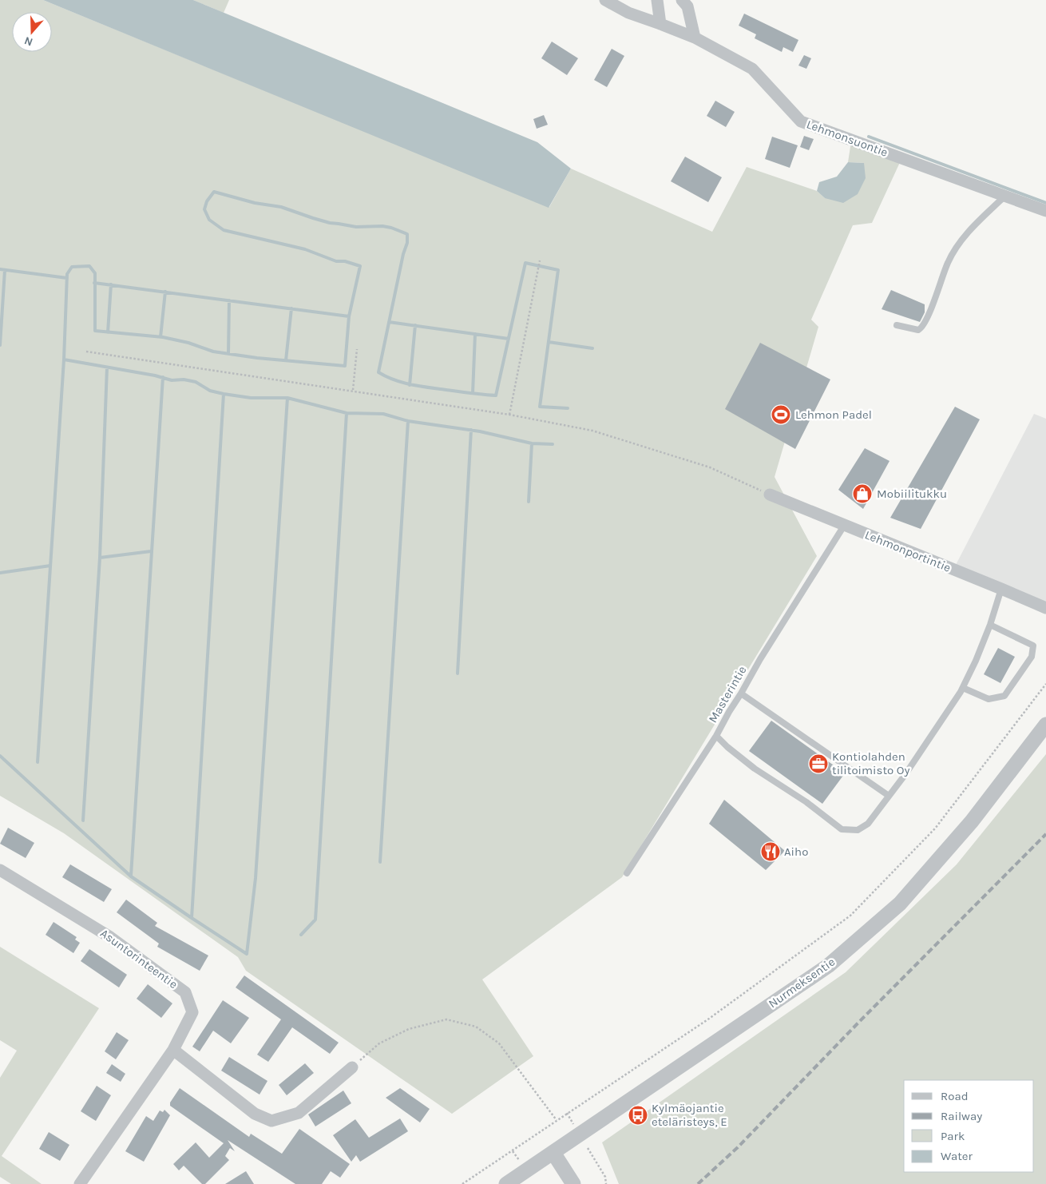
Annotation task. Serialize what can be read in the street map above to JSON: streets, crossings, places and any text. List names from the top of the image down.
{
  "streets": {
    "street": [
      "Lehmonsuontie",
      "Lehmonportintie",
      "Asuntorinteentie",
      "Nurmeksentie"
    ],
    "lane": ["Masterintie"]
  },
  "crossings": [
    ["Lehmonportintie", "Masterintie"]
  ],
  "places": {
    "sports": ["Lehmon Padel"],
    "shop": ["Mobiilitukku"],
    "office": ["Kontiolahden tilitoimisto Oy"],
    "restaurant": ["Aiho"],
    "bus stop": ["Kylmäojantie eteläristeys, E"]
  },
  "legend": [
    "Road",
    "Railway",
    "Park",
    "Water"
  ],
  "north": "bottom"
}
